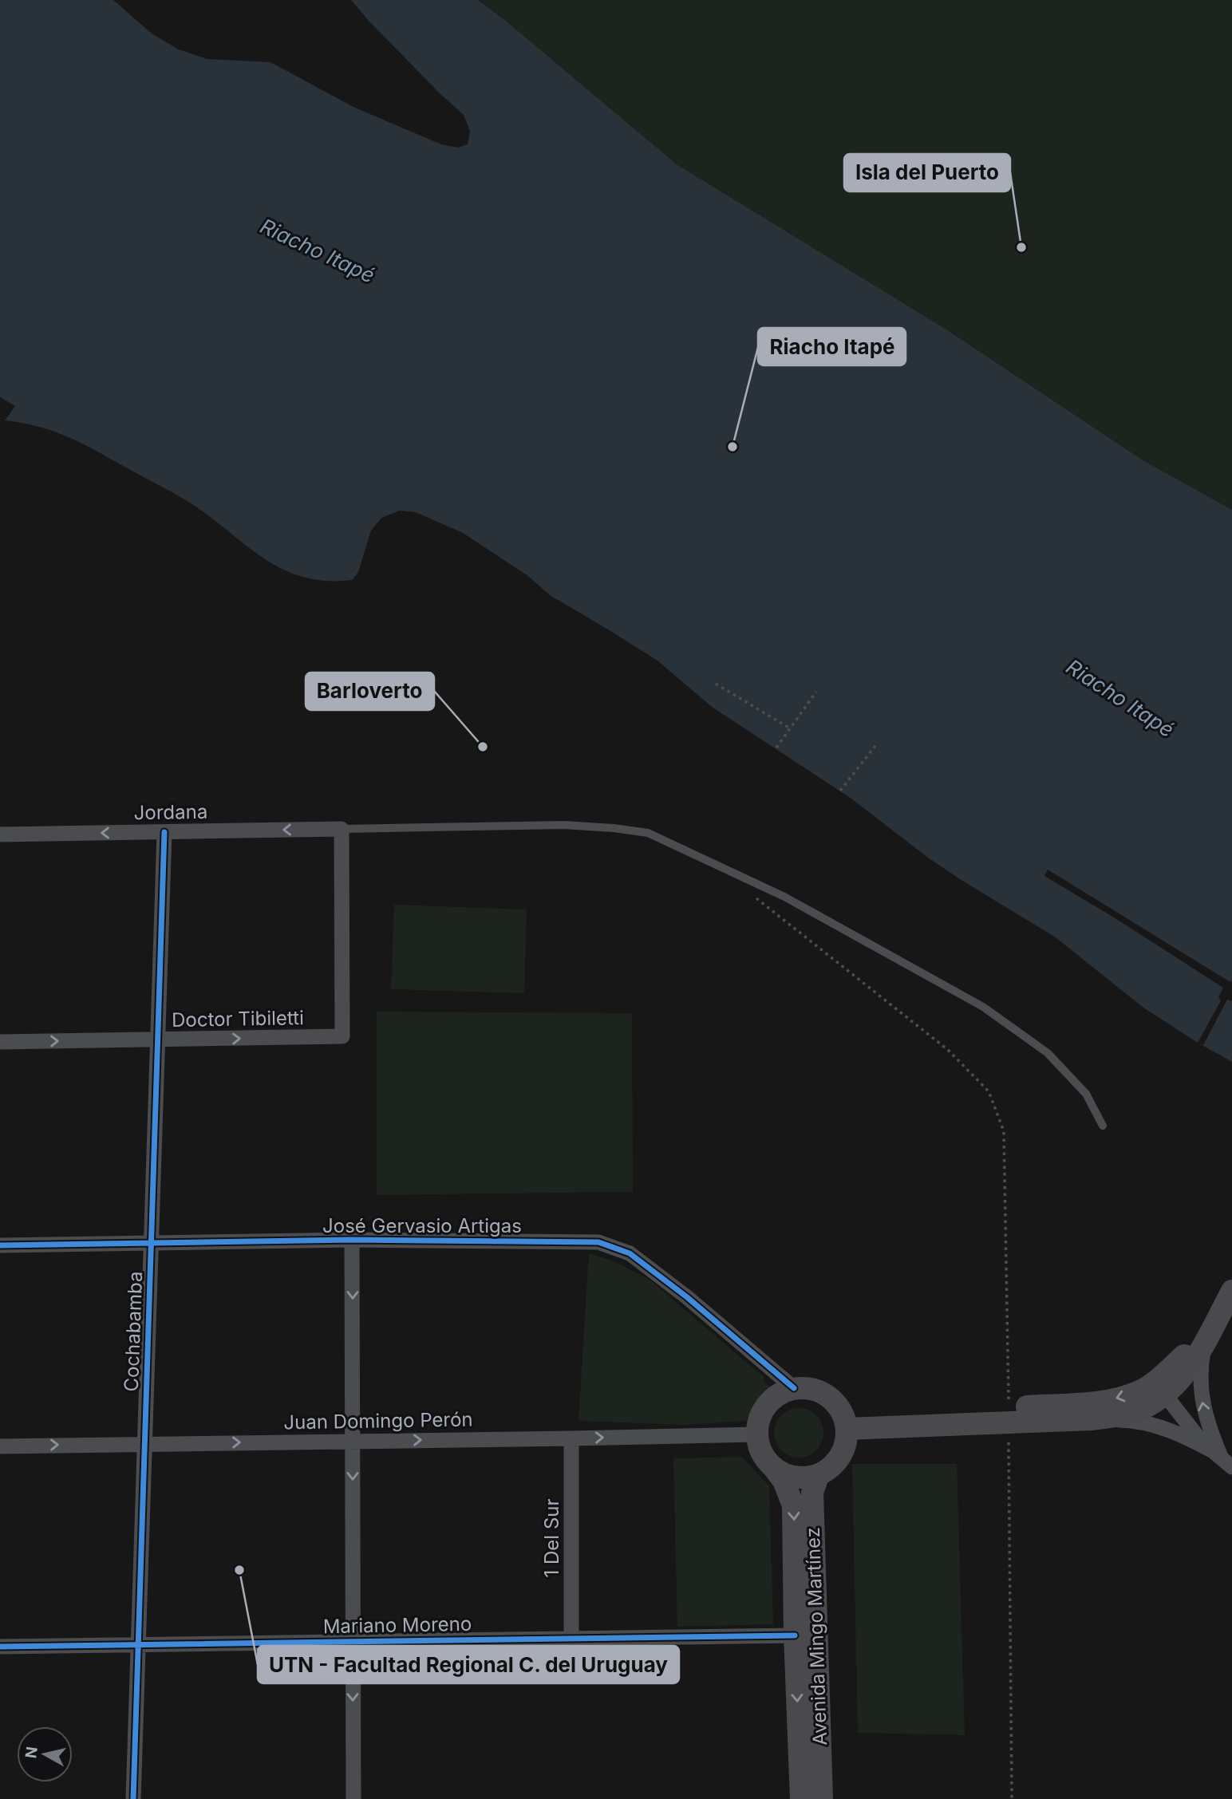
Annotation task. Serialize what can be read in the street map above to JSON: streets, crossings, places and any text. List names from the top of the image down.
{
  "streets": {
    "main road": ["Avenida Mingo Martínez"],
    "street": [
      "Jordana",
      "Doctor Tibiletti",
      "José Gervasio Artigas",
      "Cochabamba",
      "Juan Domingo Perón",
      "1 Del Sur",
      "Mariano Moreno"
    ]
  },
  "crossings": [
    ["Jordana", "Doctor Tibiletti"],
    ["Jordana", "Cochabamba"],
    ["Doctor Tibiletti", "Cochabamba"],
    ["José Gervasio Artigas", "Cochabamba"],
    ["José Gervasio Artigas", "Juan Domingo Perón"],
    ["José Gervasio Artigas", "Avenida Mingo Martínez"],
    ["Cochabamba", "Juan Domingo Perón"],
    ["Cochabamba", "Mariano Moreno"],
    ["Juan Domingo Perón", "1 Del Sur"],
    ["Juan Domingo Perón", "Avenida Mingo Martínez"],
    ["1 Del Sur", "Mariano Moreno"],
    ["Mariano Moreno", "Avenida Mingo Martínez"]
  ],
  "one_way": ["Jordana", "Juan Domingo Perón"],
  "water": ["Riacho Itapé"],
  "places": [
    "Isla del Puerto",
    "Riacho Itapé",
    "Barloverto",
    "UTN - Facultad Regional C. del Uruguay"
  ],
  "north": "left"
}
